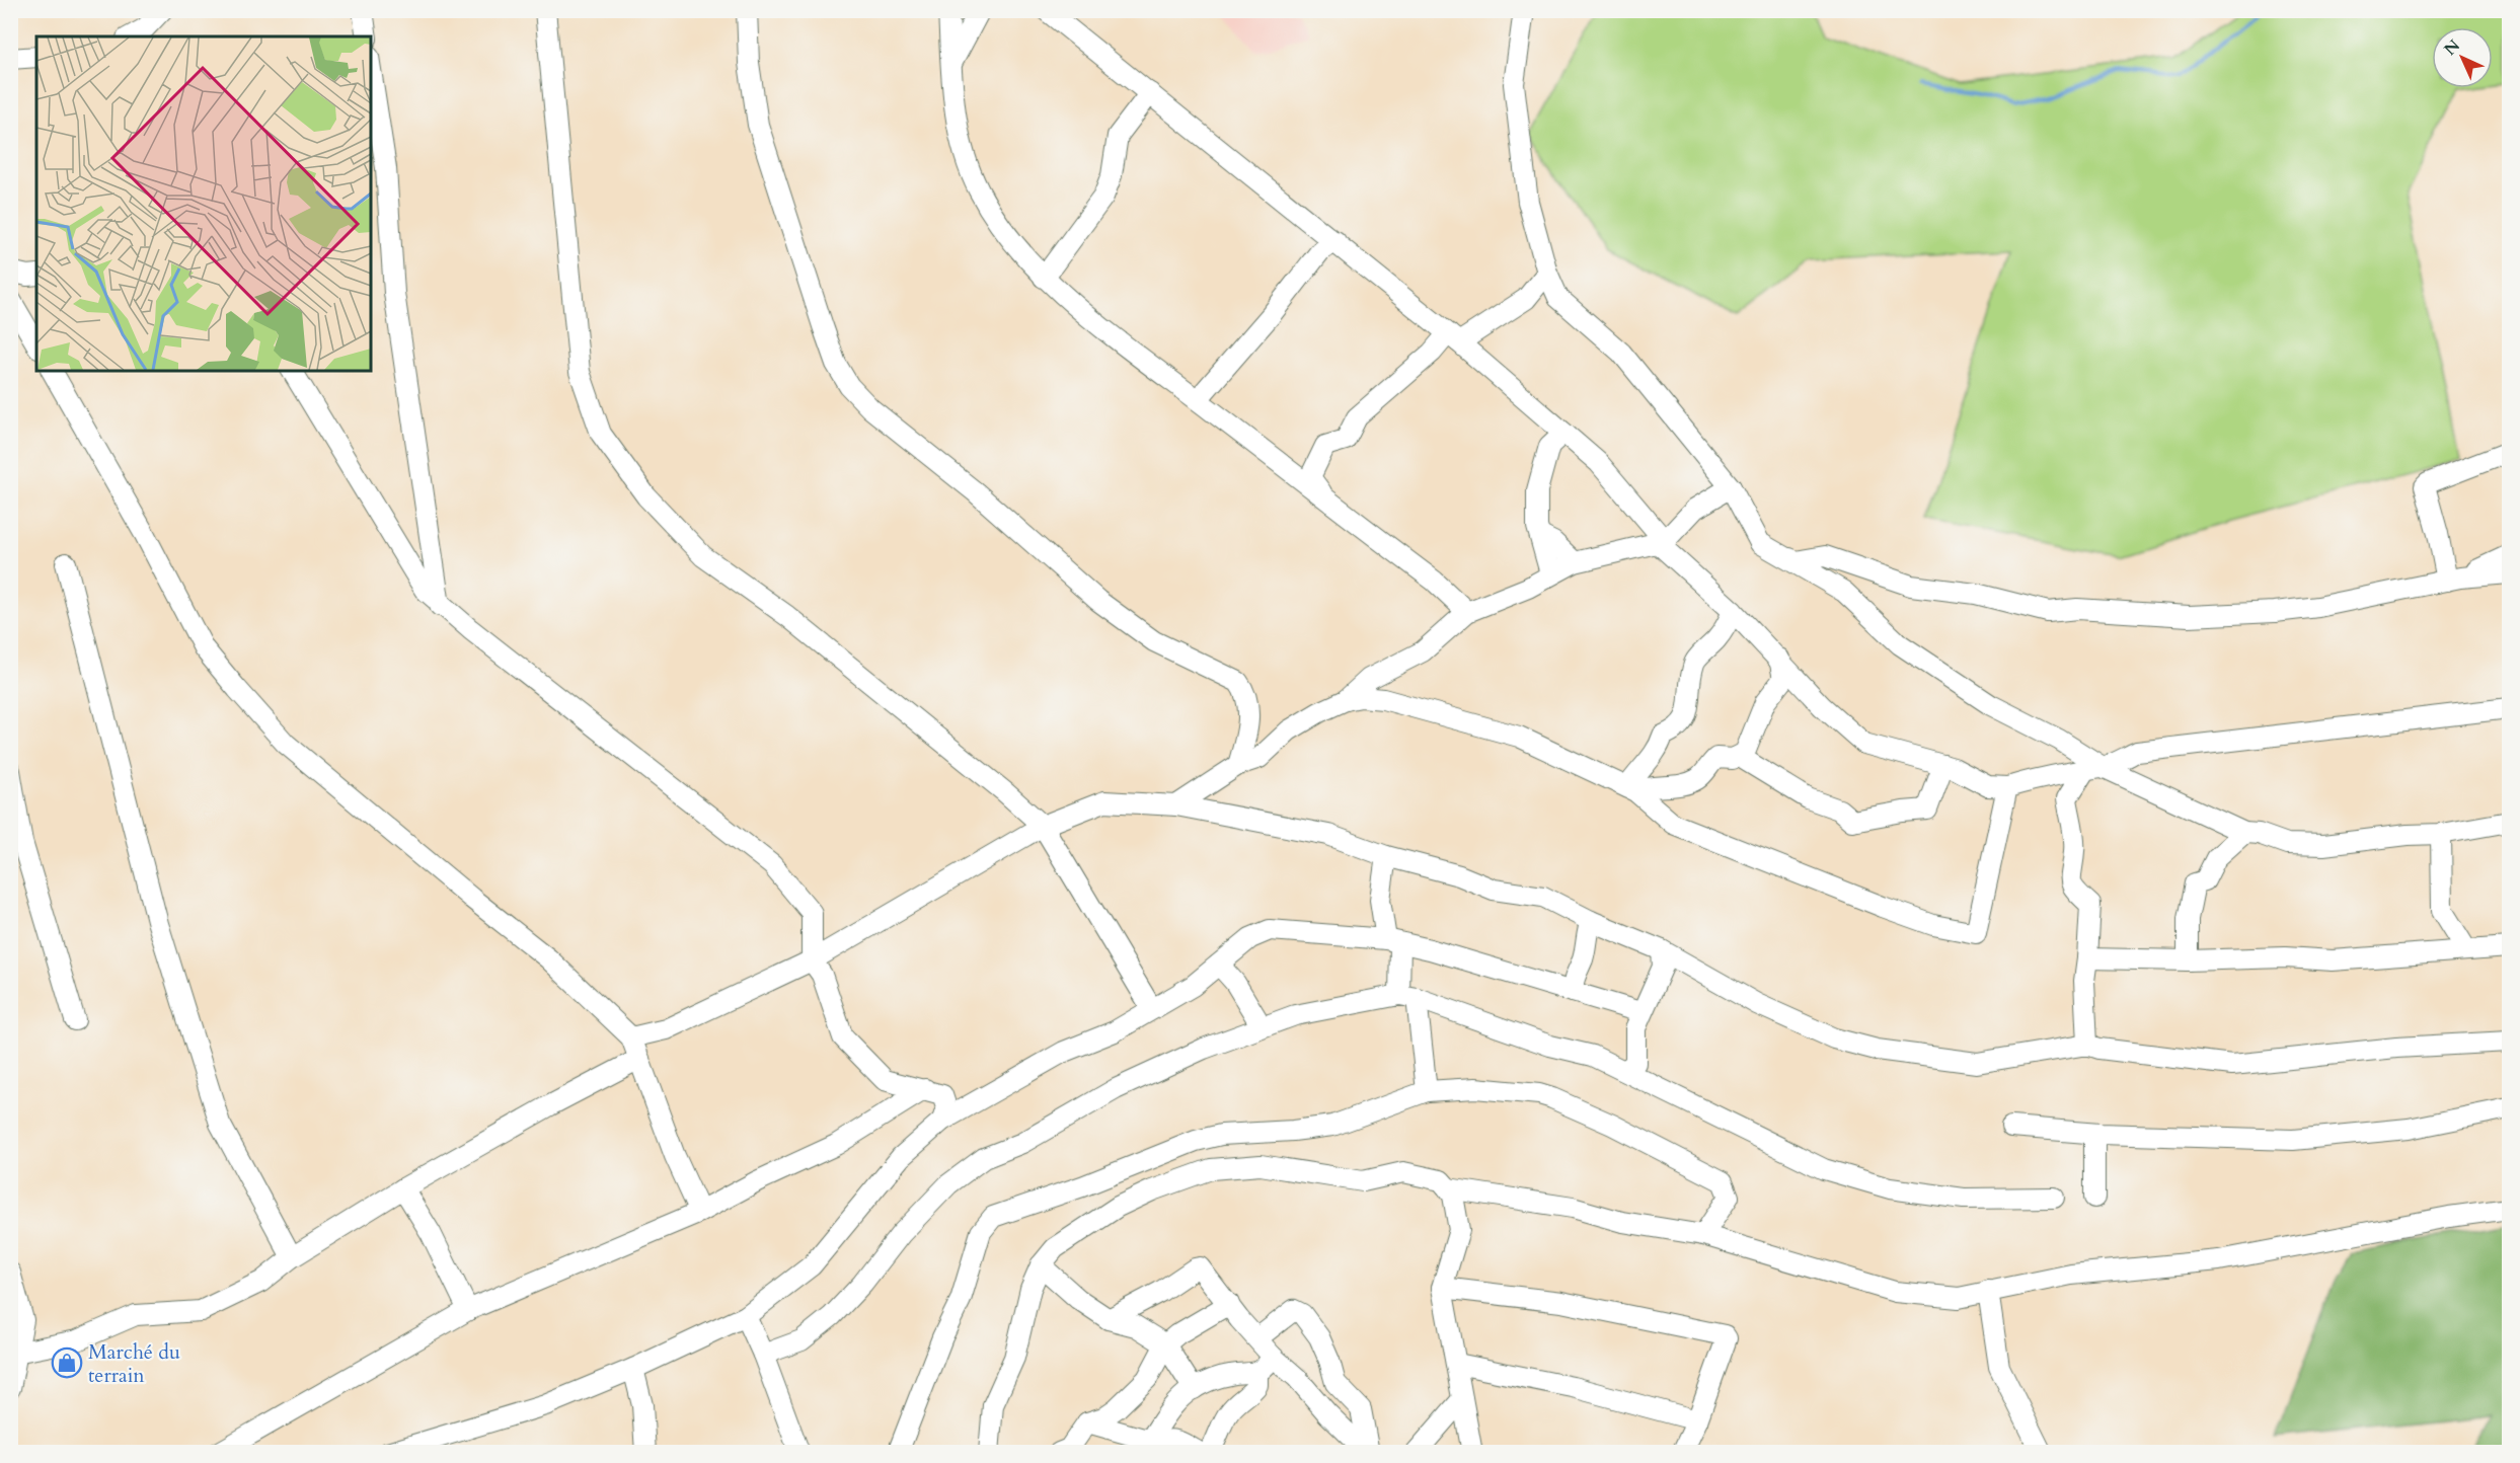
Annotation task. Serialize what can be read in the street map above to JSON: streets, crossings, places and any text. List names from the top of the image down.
{
  "places": {
    "shop": ["Marché du terrain"]
  },
  "north": "top left"
}
